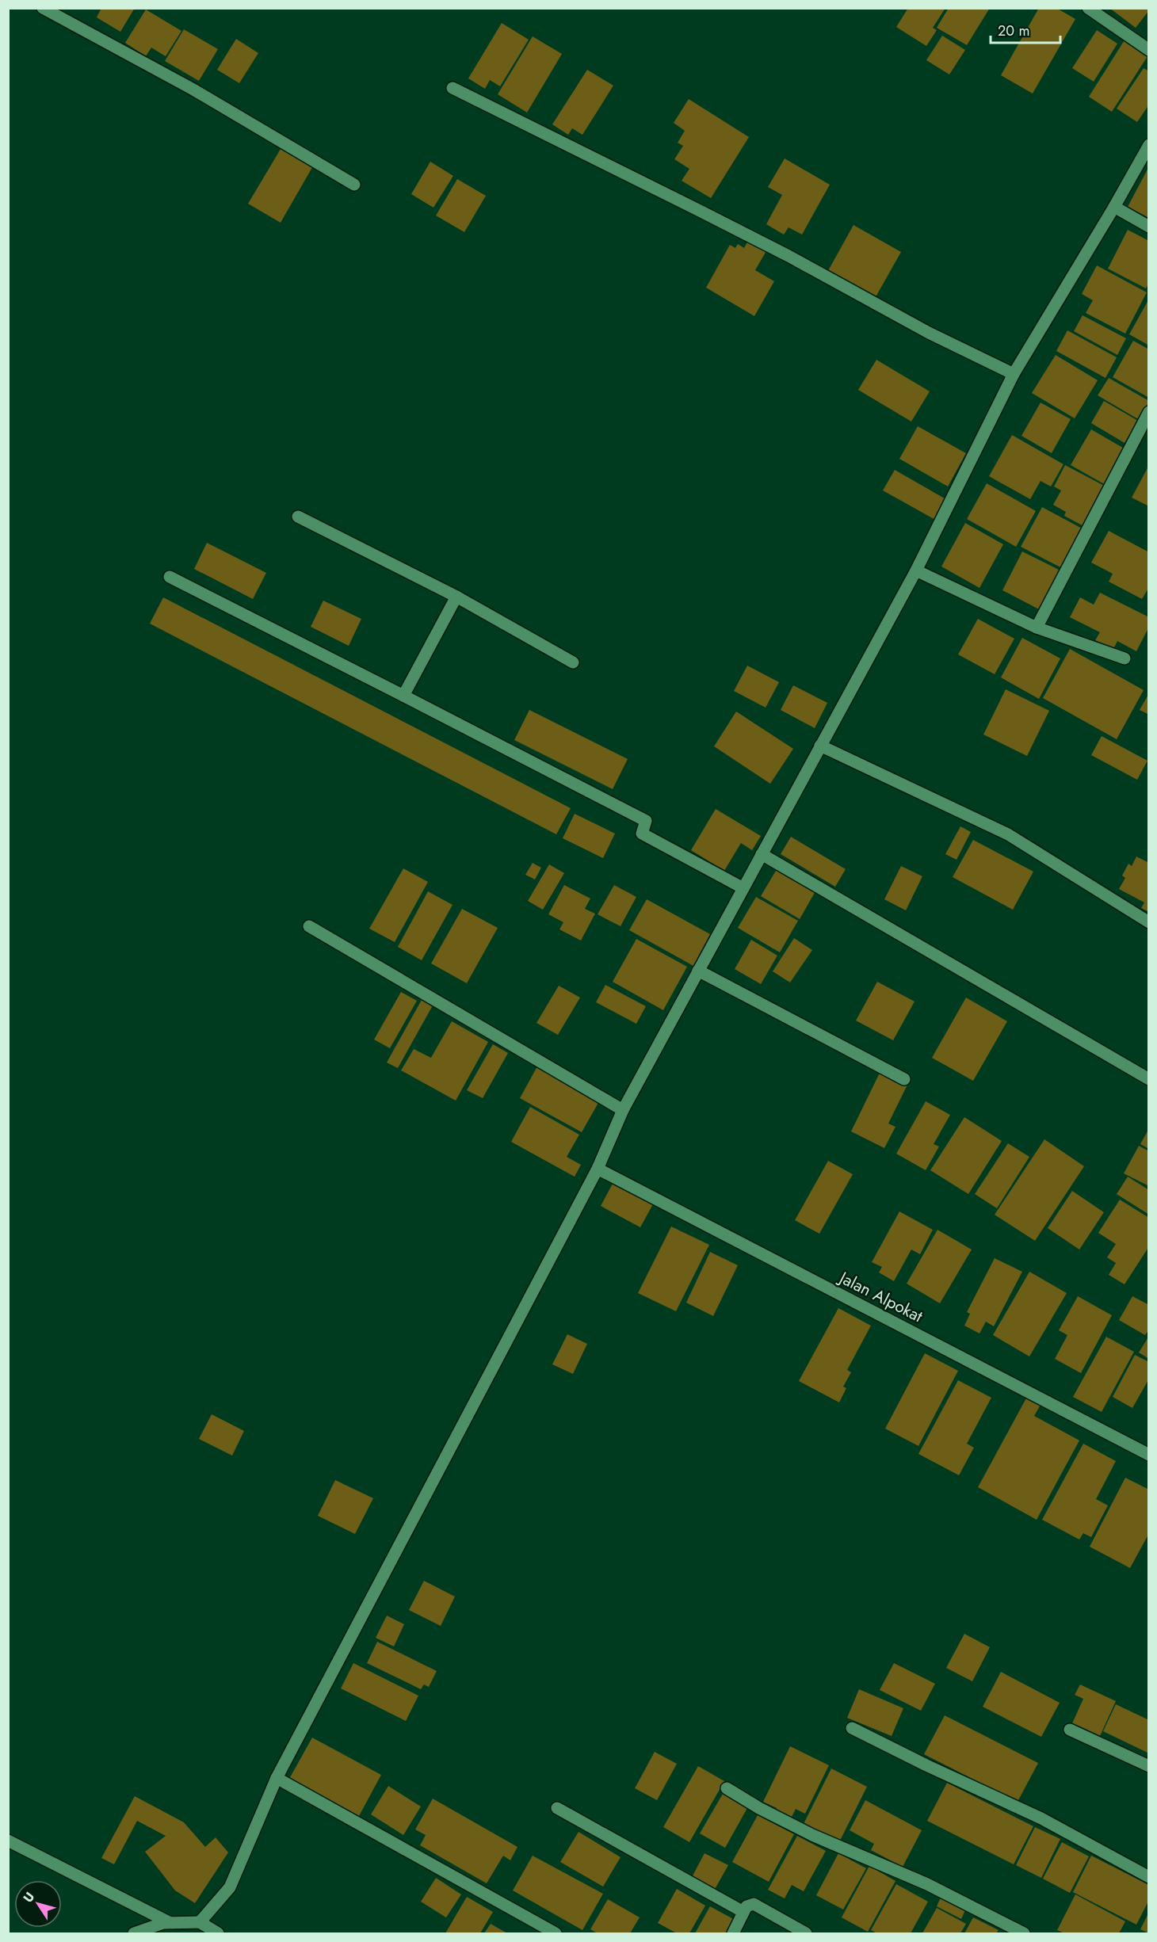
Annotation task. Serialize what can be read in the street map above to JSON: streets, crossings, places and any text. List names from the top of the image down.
{
  "streets": {
    "street": ["Jalan Alpokat"]
  },
  "scale_bar": "20 m",
  "north": "top left"
}
